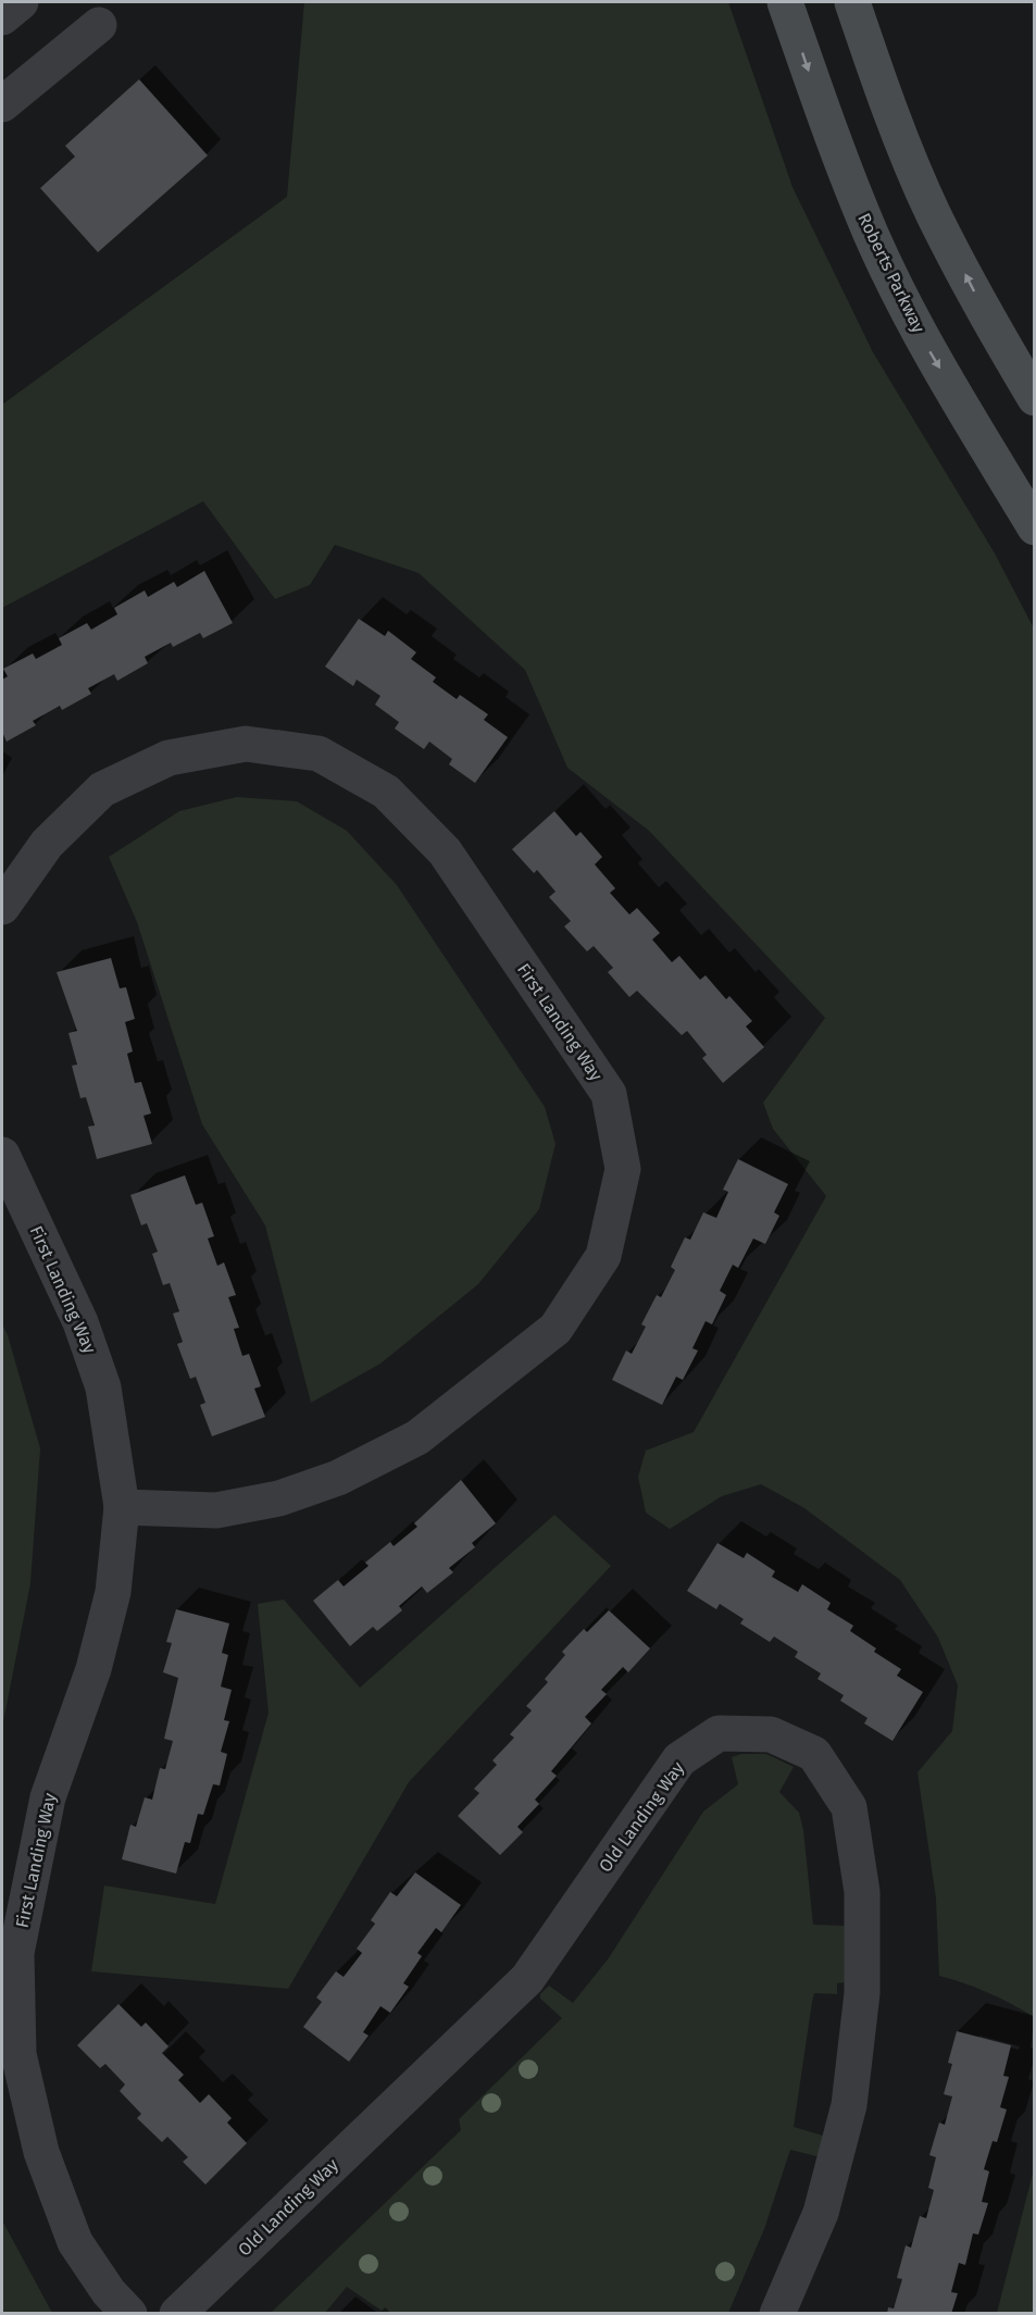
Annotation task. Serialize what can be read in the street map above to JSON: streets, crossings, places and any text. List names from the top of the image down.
{
  "streets": {
    "main road": ["Roberts Parkway"],
    "street": ["First Landing Way", "Old Landing Way"]
  }
}
